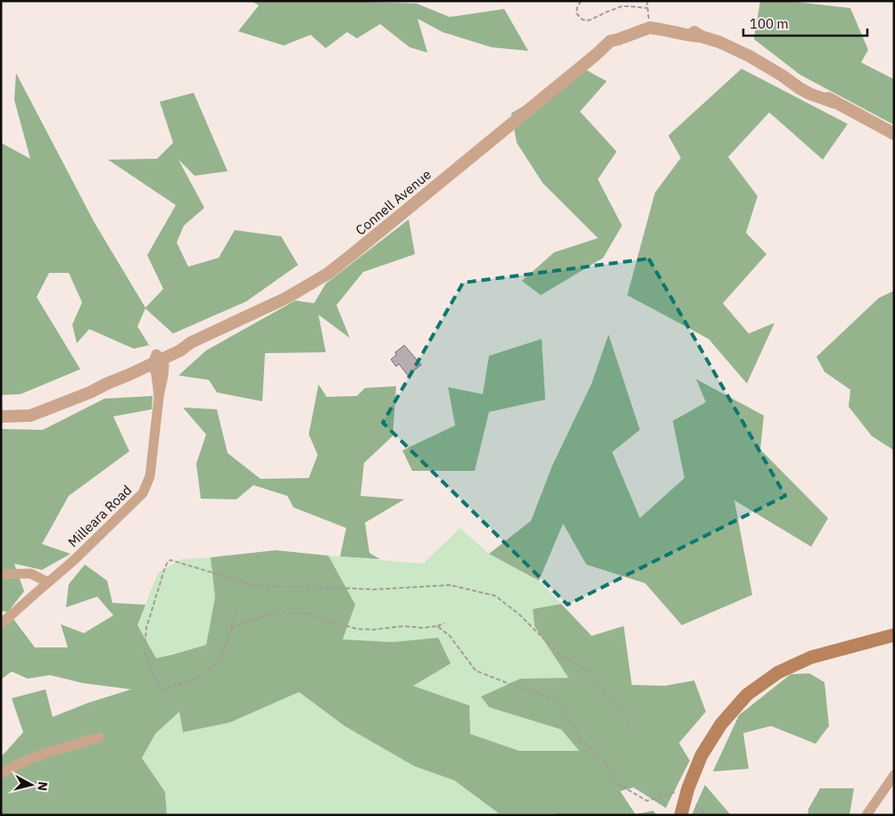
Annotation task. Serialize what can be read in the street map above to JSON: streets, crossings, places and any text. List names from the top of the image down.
{
  "streets": {
    "street": ["Connell Avenue", "Milleara Road"]
  },
  "crossings": [
    ["Connell Avenue", "Milleara Road"]
  ],
  "scale_bar": "100 m",
  "north": "right"
}
